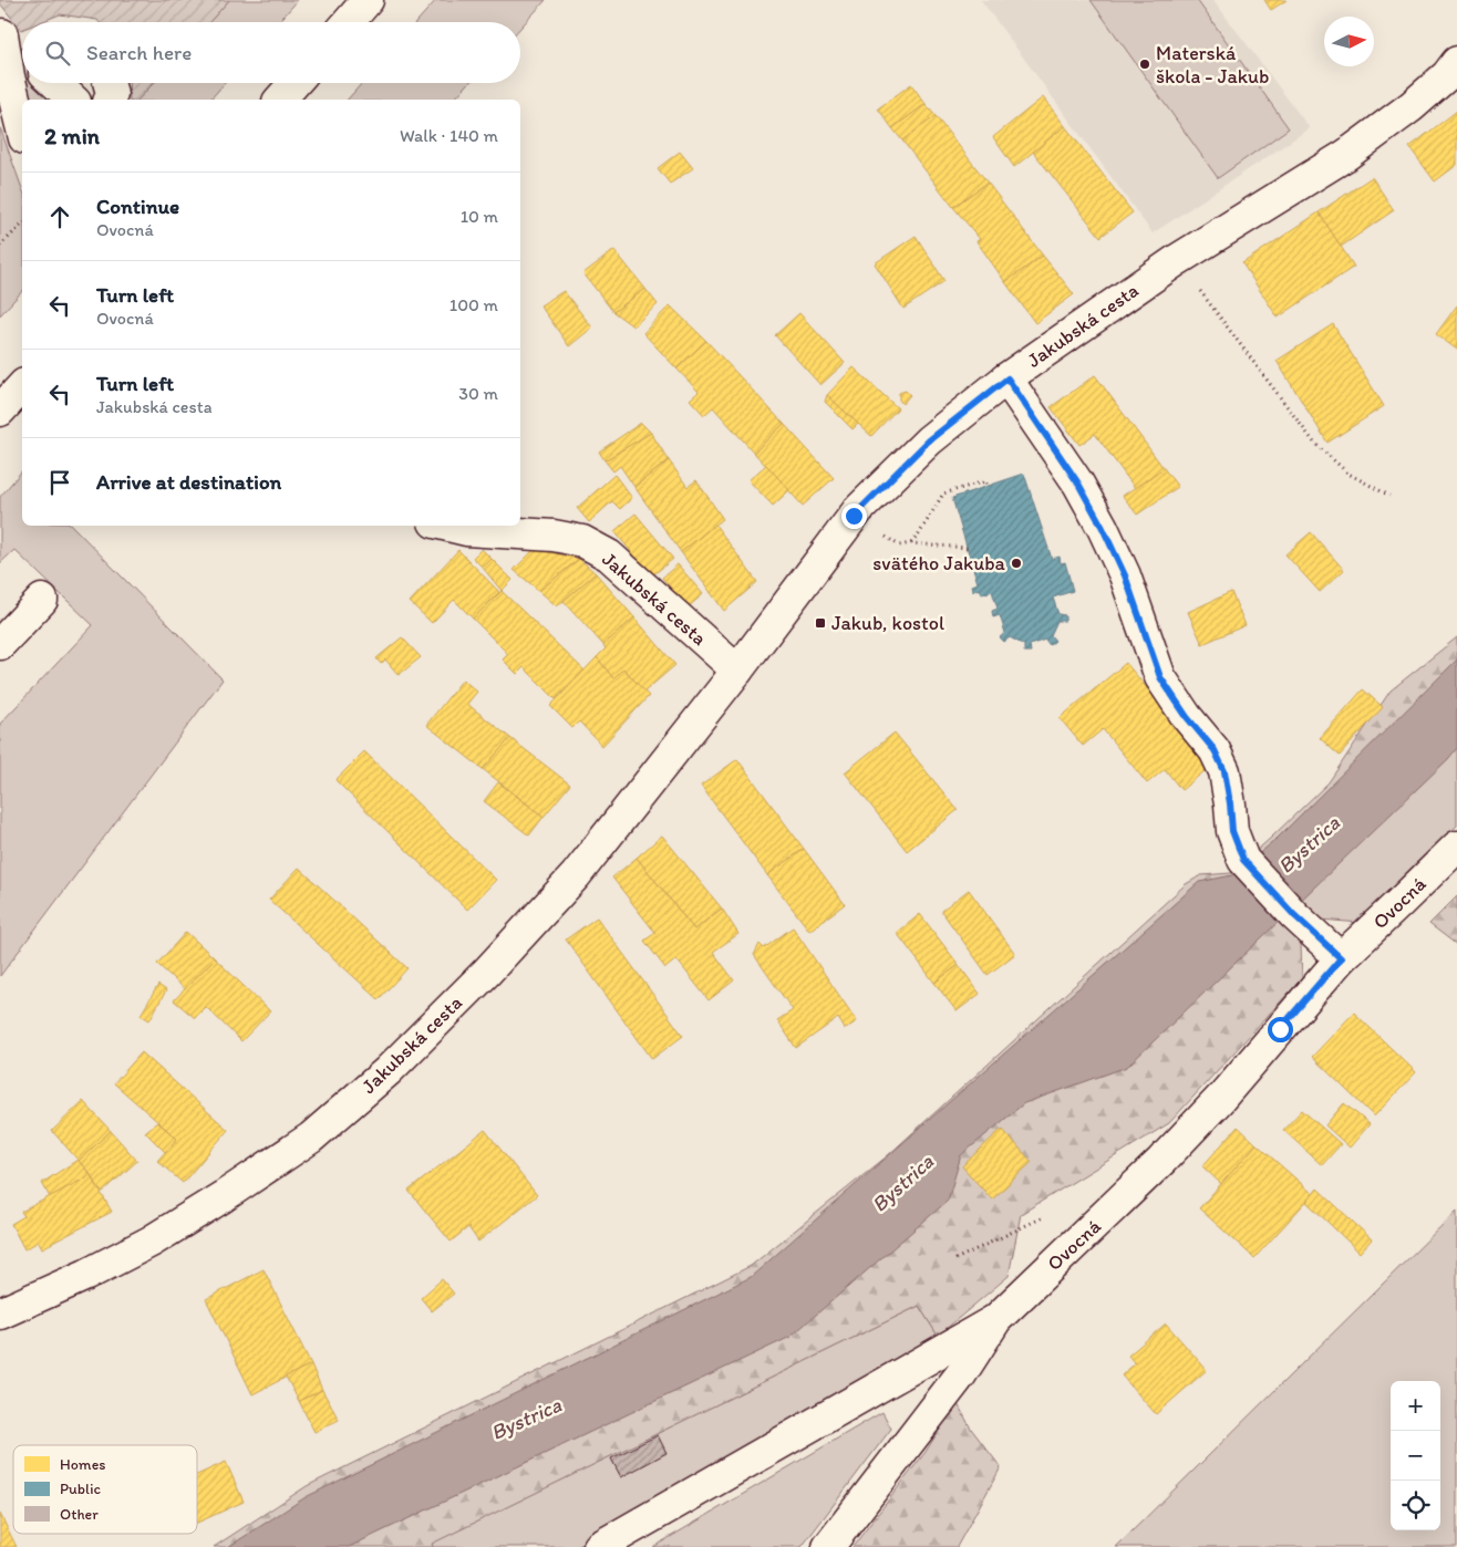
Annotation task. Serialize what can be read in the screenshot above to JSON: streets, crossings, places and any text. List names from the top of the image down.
{
  "streets": {
    "street": ["Jakubská cesta", "Ovocná"]
  },
  "water": ["Bystrica"],
  "places": {
    "other": ["Materská škola - Jakub", "svätého Jakuba"],
    "transit": ["Jakub, kostol"]
  },
  "legend": ["Homes", "Public", "Other"],
  "north": "right",
  "page": {
    "search": "Search here",
    "heading": ["2 min", "Walk · 140 m"],
    "list": [
      ["Continue", "Ovocná", "10 m"],
      ["Turn left", "Ovocná", "100 m"],
      ["Turn left", "Jakubská cesta", "30 m"],
      "Arrive at destination"
    ],
    "map_buttons": ["+", "−"]
  }
}
